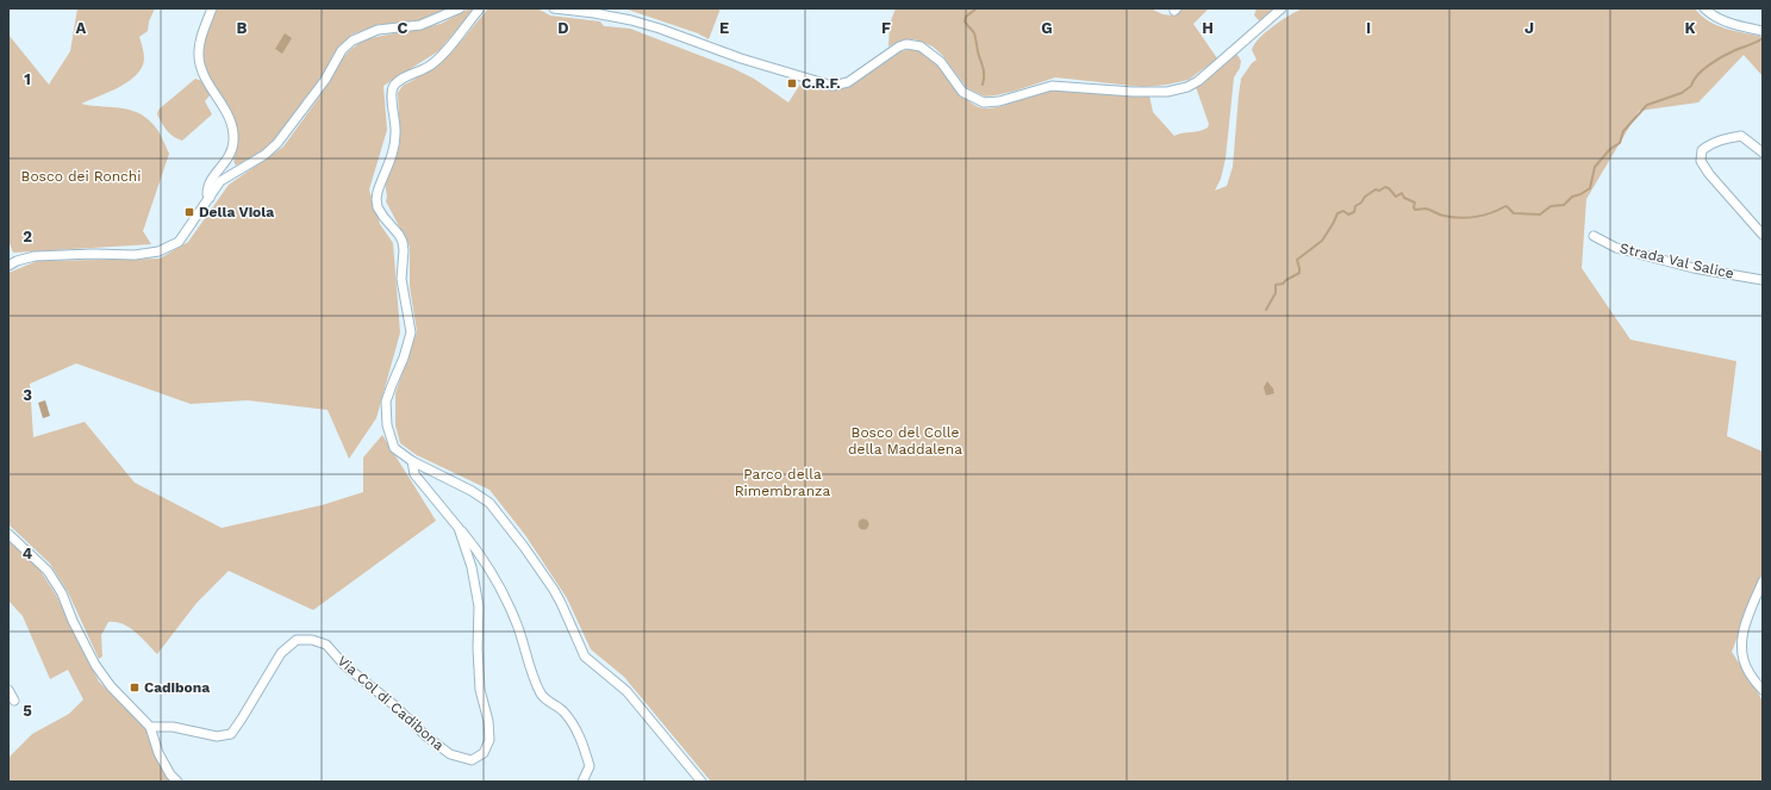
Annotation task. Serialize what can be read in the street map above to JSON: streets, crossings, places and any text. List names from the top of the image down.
{
  "streets": {
    "street": ["Strada Val Salice", "Via Col di Cadibona"]
  },
  "parks": ["Bosco dei Ronchi", "Bosco del Colle della Maddalena", "Parco della Rimembranza"],
  "places": {
    "transit": ["C.R.F.", "Della Viola", "Cadibona"]
  },
  "grid": {
    "columns": [
      "A",
      "B",
      "C",
      "D",
      "E",
      "F",
      "G",
      "H",
      "I",
      "J",
      "K"
    ],
    "rows": [
      "1",
      "2",
      "3",
      "4",
      "5"
    ]
  }
}
